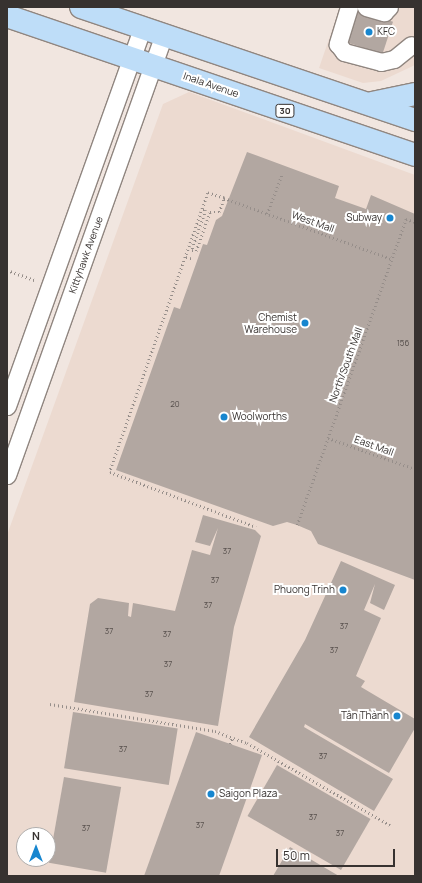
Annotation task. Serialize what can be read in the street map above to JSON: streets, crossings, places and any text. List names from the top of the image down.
{
  "streets": {
    "main road": ["Inala Avenue", "30"],
    "street": ["Kittyhawk Avenue"],
    "path": ["West Mall", "North/South Mall", "East Mall"]
  },
  "crossings": [
    ["Inala Avenue", "Kittyhawk Avenue"],
    ["West Mall", "North/South Mall"],
    ["North/South Mall", "East Mall"]
  ],
  "places": [
    "KFC",
    "Subway",
    "Chemist Warehouse",
    "Woolworths",
    "Phuong Trinh",
    "Tân Thành",
    "Saigon Plaza"
  ],
  "house_numbers": [
    "156",
    "20",
    "37",
    "37",
    "37",
    "37",
    "37",
    "37",
    "37",
    "37",
    "37",
    "37",
    "37",
    "37",
    "37",
    "37",
    "37"
  ],
  "scale_bar": "50 m",
  "north": "top"
}
